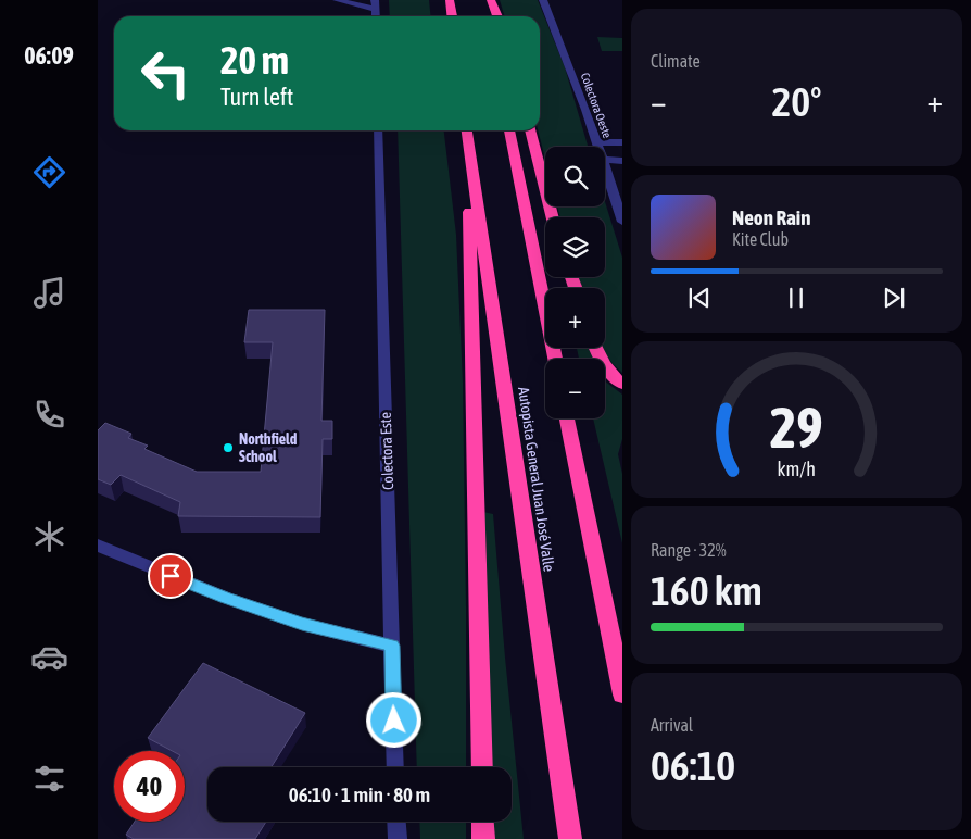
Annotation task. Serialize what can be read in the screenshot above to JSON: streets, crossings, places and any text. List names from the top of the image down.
{
  "streets": {
    "highway": ["Autopista General Juan José Valle"],
    "street": ["Colectora Oeste", "Colectora Este"]
  },
  "places": ["Northfield School"],
  "page": {
    "tabs": "06:09",
    "tile": [
      "Climate",
      ["Range · 32%", "160 km"],
      ["Arrival", "06:10"]
    ],
    "turn": ["20 m", "Turn left"],
    "heat": ["−", "20°", "+"],
    "map_buttons": ["+", "−"],
    "song": ["Neon Rain", "Kite Club"],
    "limit": "40",
    "trip": "06:10 · 1 min · 80 m",
    "gauge": ["29", "km/h"]
  }
}
